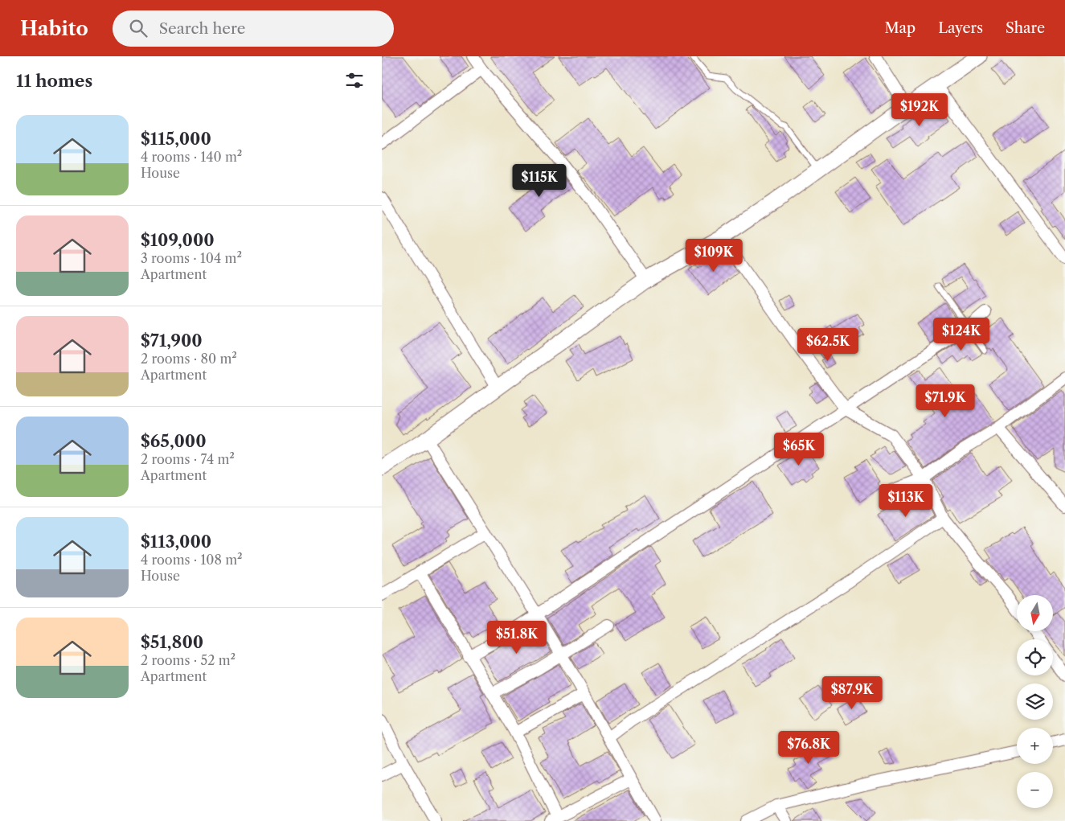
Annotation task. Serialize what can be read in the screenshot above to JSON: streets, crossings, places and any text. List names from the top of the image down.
{
  "north": "bottom",
  "page": {
    "header": "Habito",
    "search": "Search here",
    "nav": ["Map", "Layers", "Share"],
    "heading": "11 homes",
    "price": [
      "$192K",
      "$115K",
      "$109K",
      "$124K",
      "$62.5K",
      "$71.9K",
      "$65K",
      "$113K",
      "$51.8K",
      "$87.9K",
      "$76.8K"
    ],
    "list": [
      {
        "name": "$115,000",
        "note": "4 rooms · 140 m² · House"
      },
      {
        "name": "$109,000",
        "note": "3 rooms · 104 m² · Apartment"
      },
      {
        "name": "$71,900",
        "note": "2 rooms · 80 m² · Apartment"
      },
      {
        "name": "$65,000",
        "note": "2 rooms · 74 m² · Apartment"
      },
      {
        "name": "$113,000",
        "note": "4 rooms · 108 m² · House"
      },
      {
        "name": "$51,800",
        "note": "2 rooms · 52 m² · Apartment"
      }
    ],
    "map_buttons": ["+", "−"]
  }
}
